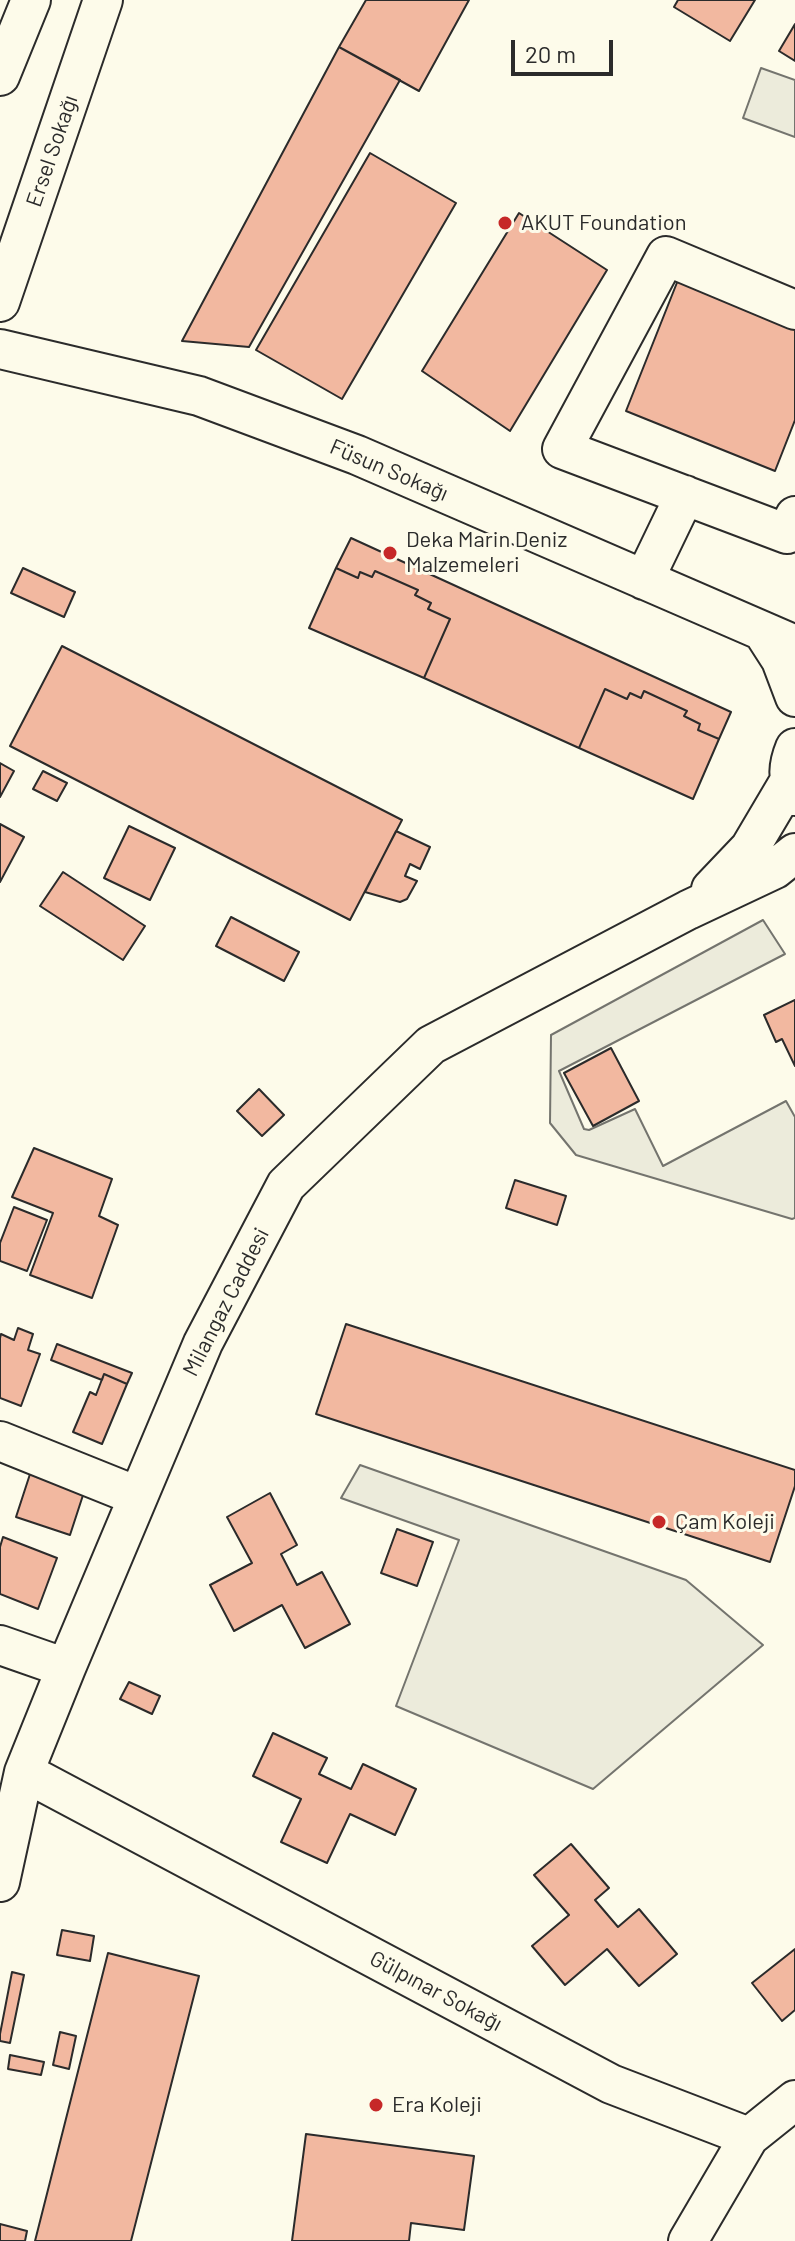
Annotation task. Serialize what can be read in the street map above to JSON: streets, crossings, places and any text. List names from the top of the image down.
{
  "streets": {
    "street": [
      "Ersel Sokağı",
      "Füsun Sokağı",
      "Milangaz Caddesi",
      "Gülpınar Sokağı"
    ]
  },
  "crossings": [
    ["Milangaz Caddesi", "Gülpınar Sokağı"]
  ],
  "places": [
    "AKUT Foundation",
    "Deka Marin Deniz Malzemeleri",
    "Çam Koleji",
    "Era Koleji"
  ],
  "scale_bar": "20 m"
}
